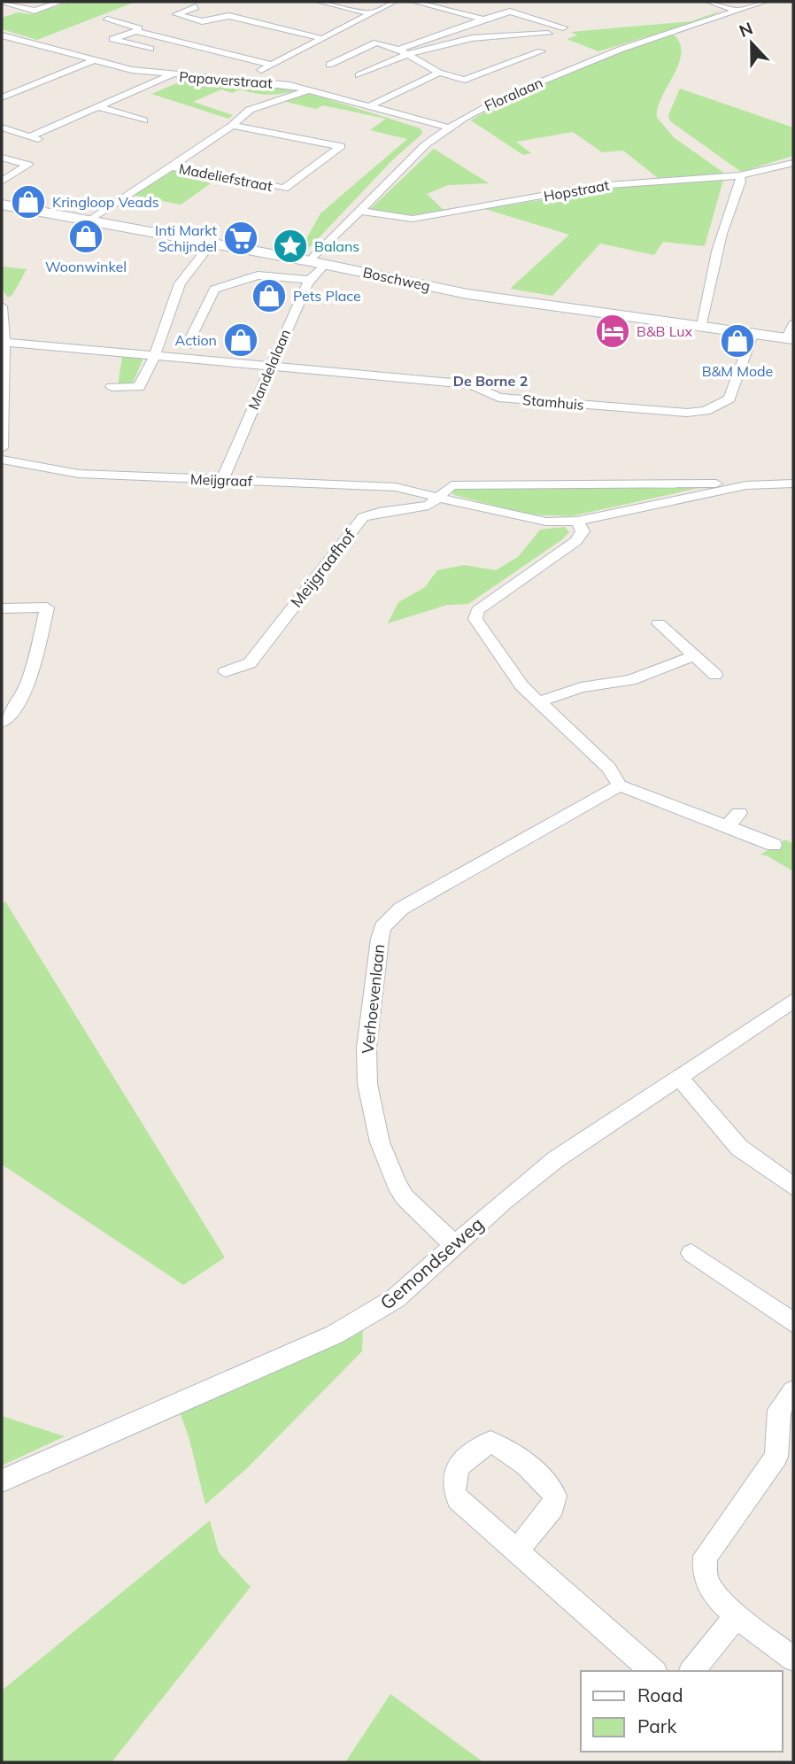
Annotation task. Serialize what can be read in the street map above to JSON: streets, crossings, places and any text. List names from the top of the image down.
{
  "streets": {
    "street": [
      "Papaverstraat",
      "Floralaan",
      "Madeliefstraat",
      "Hopstraat",
      "Boschweg",
      "Mandelalaan",
      "Stamhuis",
      "Meijgraaf",
      "Meijgraafhof",
      "Verhoevenlaan",
      "Gemondseweg"
    ]
  },
  "crossings": [
    ["Papaverstraat", "Floralaan"],
    ["Floralaan", "Hopstraat"],
    ["Floralaan", "Boschweg"],
    ["Boschweg", "Mandelalaan"],
    ["Boschweg", "Stamhuis"],
    ["Mandelalaan", "Stamhuis"],
    ["Mandelalaan", "Meijgraaf"],
    ["Meijgraaf", "Meijgraafhof"],
    ["Verhoevenlaan", "Gemondseweg"]
  ],
  "districts": ["De Borne 2"],
  "places": {
    "shop": [
      "Kringloop Veads",
      "Woonwinkel",
      "Pets Place",
      "Action",
      "B&M Mode"
    ],
    "supermarket": ["Inti Markt Schijndel"],
    "place": ["Balans"],
    "hotel": ["B&B Lux"]
  },
  "legend": ["Road", "Park"],
  "north": "top"
}
